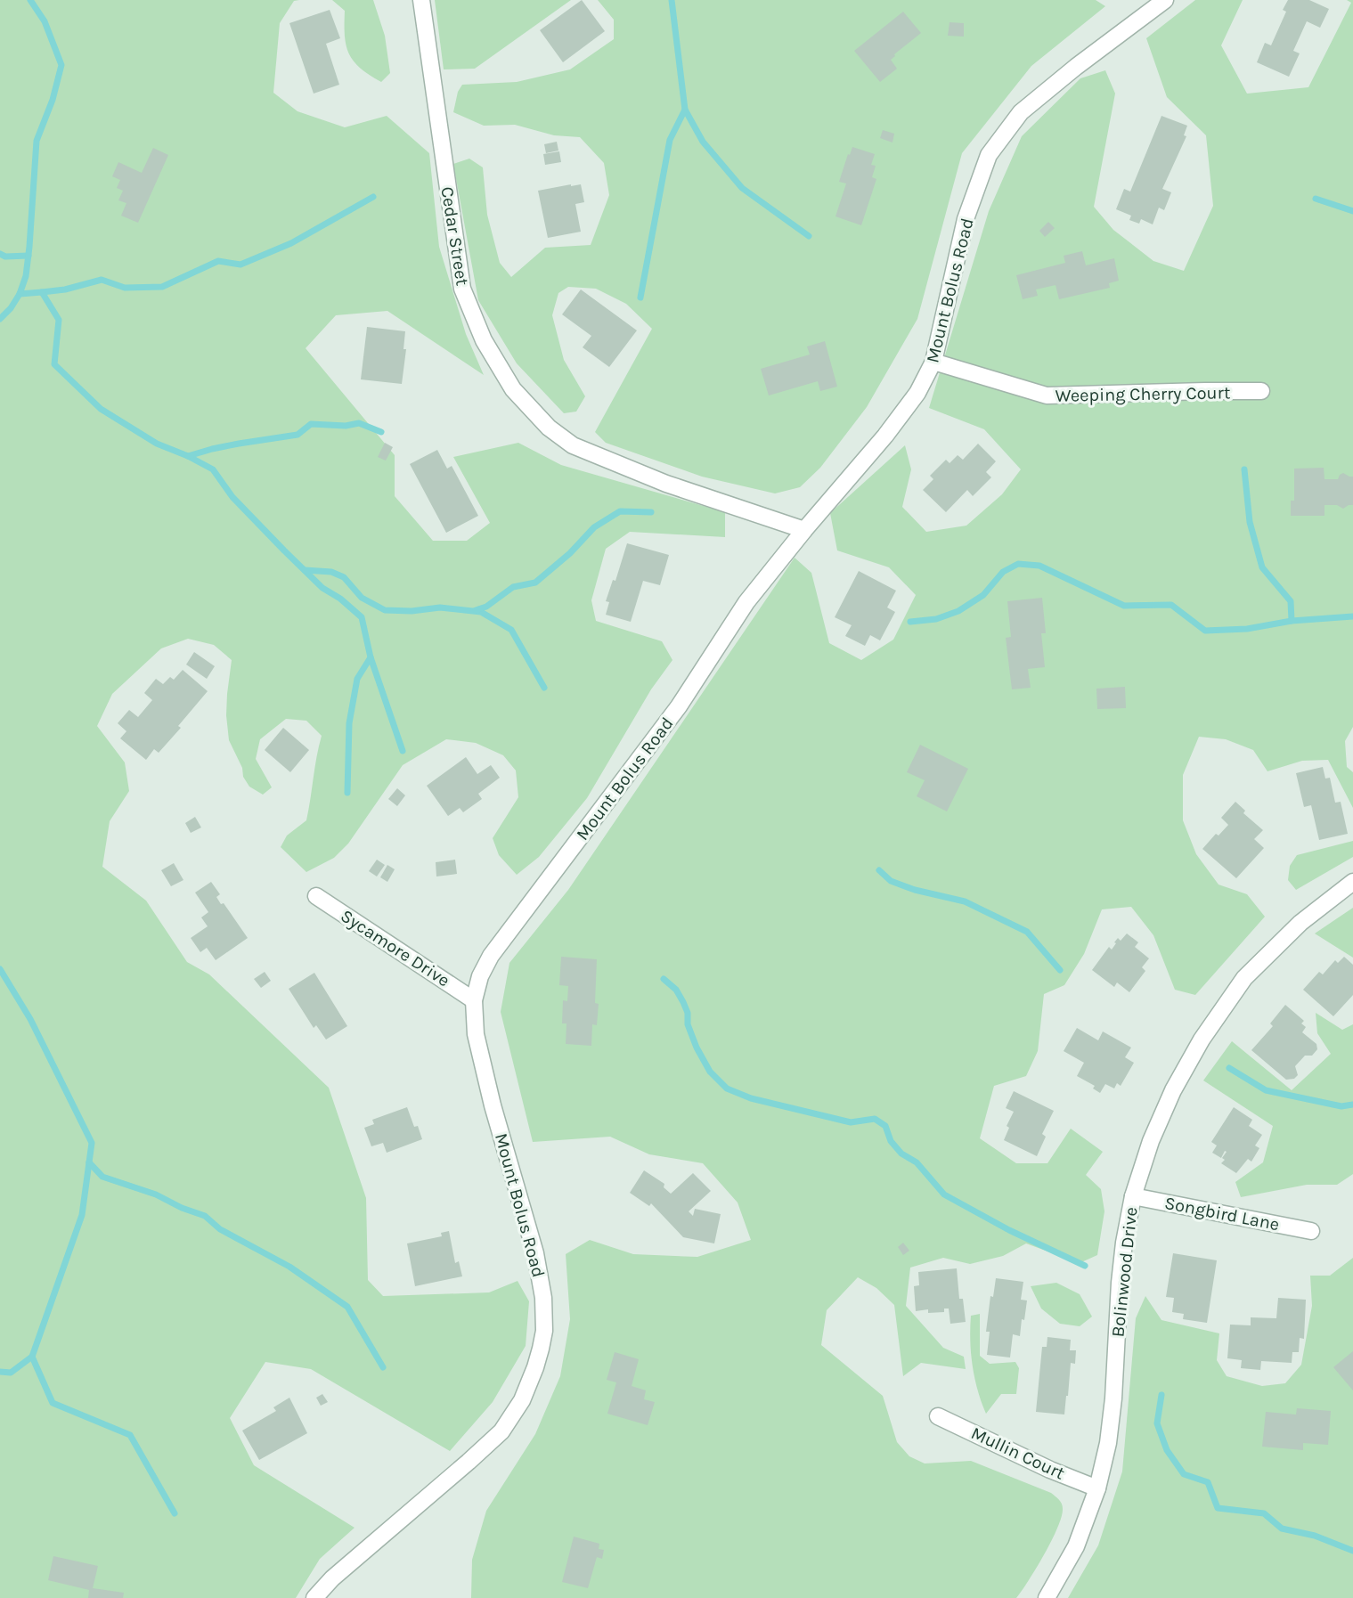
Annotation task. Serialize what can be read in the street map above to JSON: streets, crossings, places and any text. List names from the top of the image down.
{
  "streets": {
    "street": [
      "Cedar Street",
      "Mount Bolus Road",
      "Weeping Cherry Court",
      "Sycamore Drive",
      "Songbird Lane",
      "Bolinwood Drive",
      "Mullin Court"
    ]
  },
  "crossings": [
    ["Cedar Street", "Mount Bolus Road"],
    ["Mount Bolus Road", "Weeping Cherry Court"],
    ["Mount Bolus Road", "Sycamore Drive"],
    ["Songbird Lane", "Bolinwood Drive"],
    ["Bolinwood Drive", "Mullin Court"]
  ]
}
